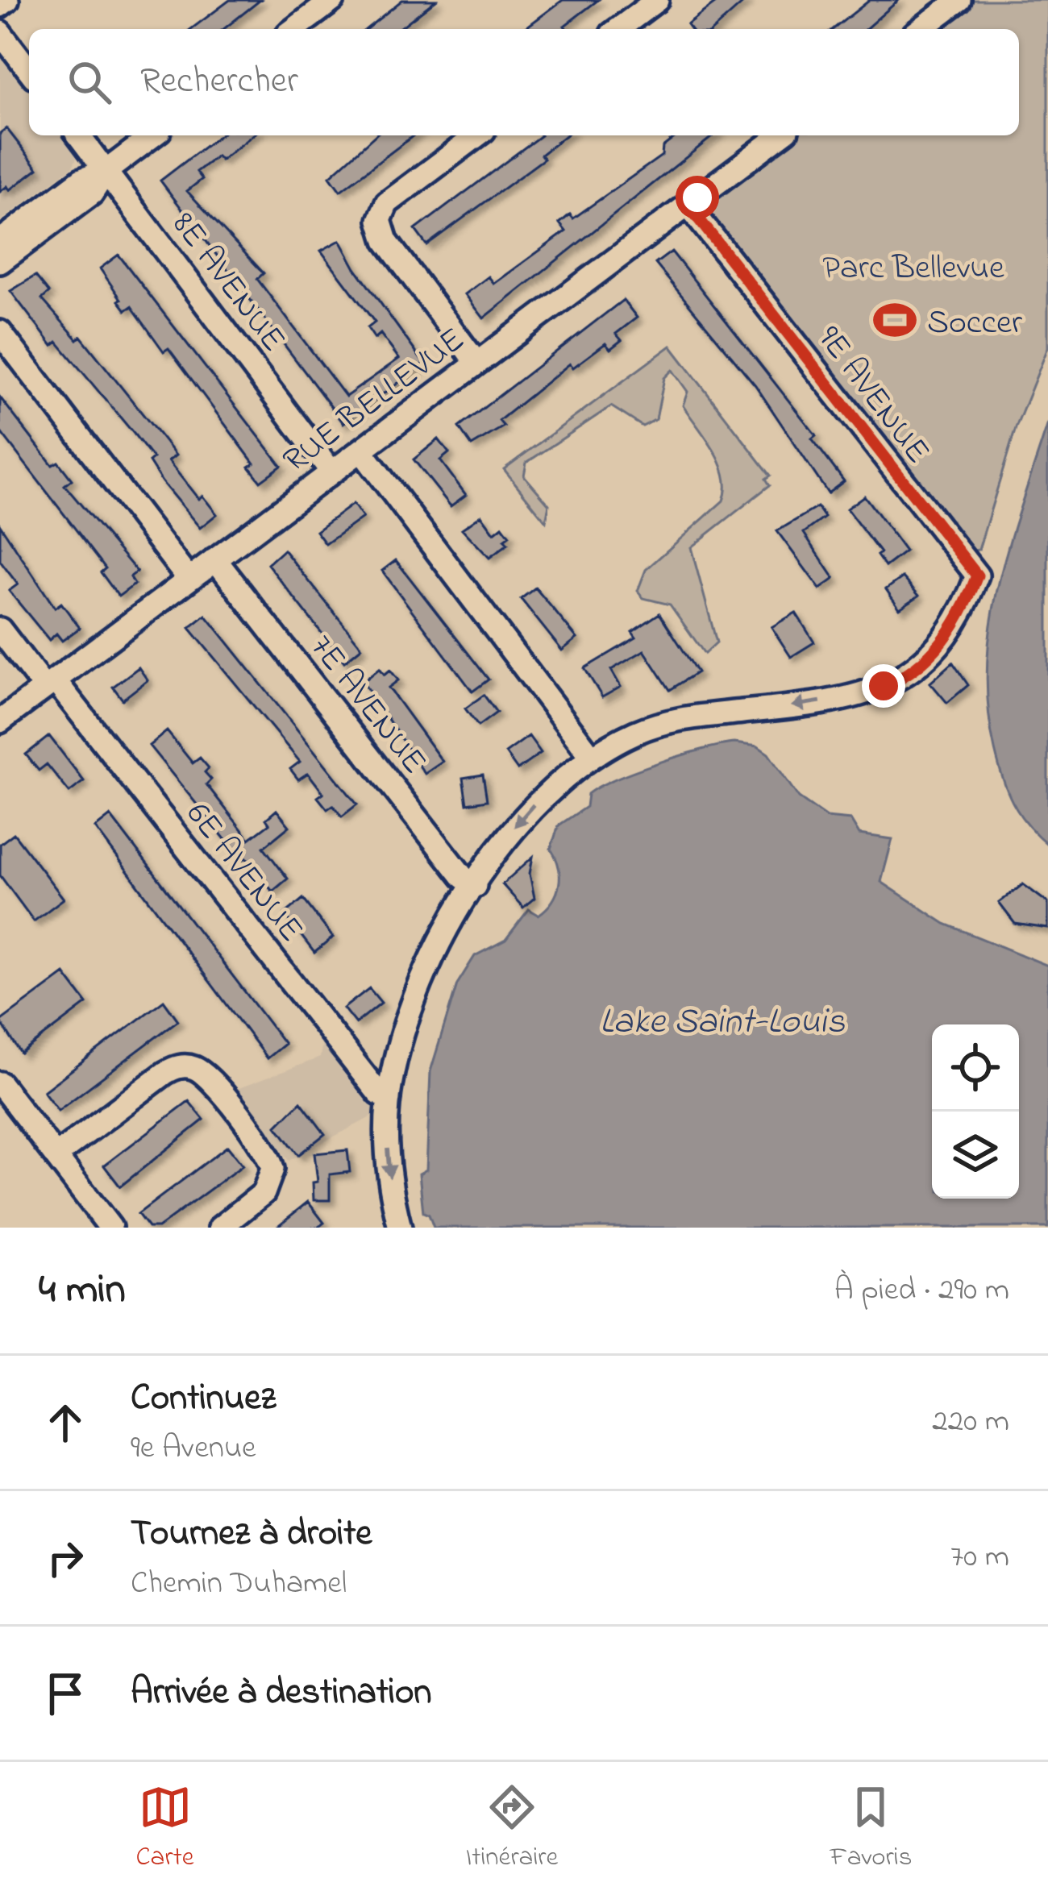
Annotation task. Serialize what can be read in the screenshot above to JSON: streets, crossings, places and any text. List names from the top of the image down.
{
  "streets": {
    "street": [
      "8E AVENUE",
      "9E AVENUE",
      "RUE BELLEVUE",
      "7E AVENUE",
      "6E AVENUE"
    ]
  },
  "crossings": [
    ["8E AVENUE", "RUE BELLEVUE"],
    ["9E AVENUE", "RUE BELLEVUE"],
    ["RUE BELLEVUE", "7E AVENUE"],
    ["RUE BELLEVUE", "6E AVENUE"]
  ],
  "water": ["Lake Saint-Louis"],
  "parks": ["Parc Bellevue"],
  "places": {
    "sports": ["Soccer"]
  },
  "page": {
    "search": "Rechercher",
    "heading": ["4 min", "À pied · 290 m"],
    "list": [
      ["Continuez", "9e Avenue", "220 m"],
      ["Tournez à droite", "Chemin Duhamel", "70 m"],
      "Arrivée à destination"
    ],
    "nav": ["Carte", "Itinéraire", "Favoris"]
  }
}
